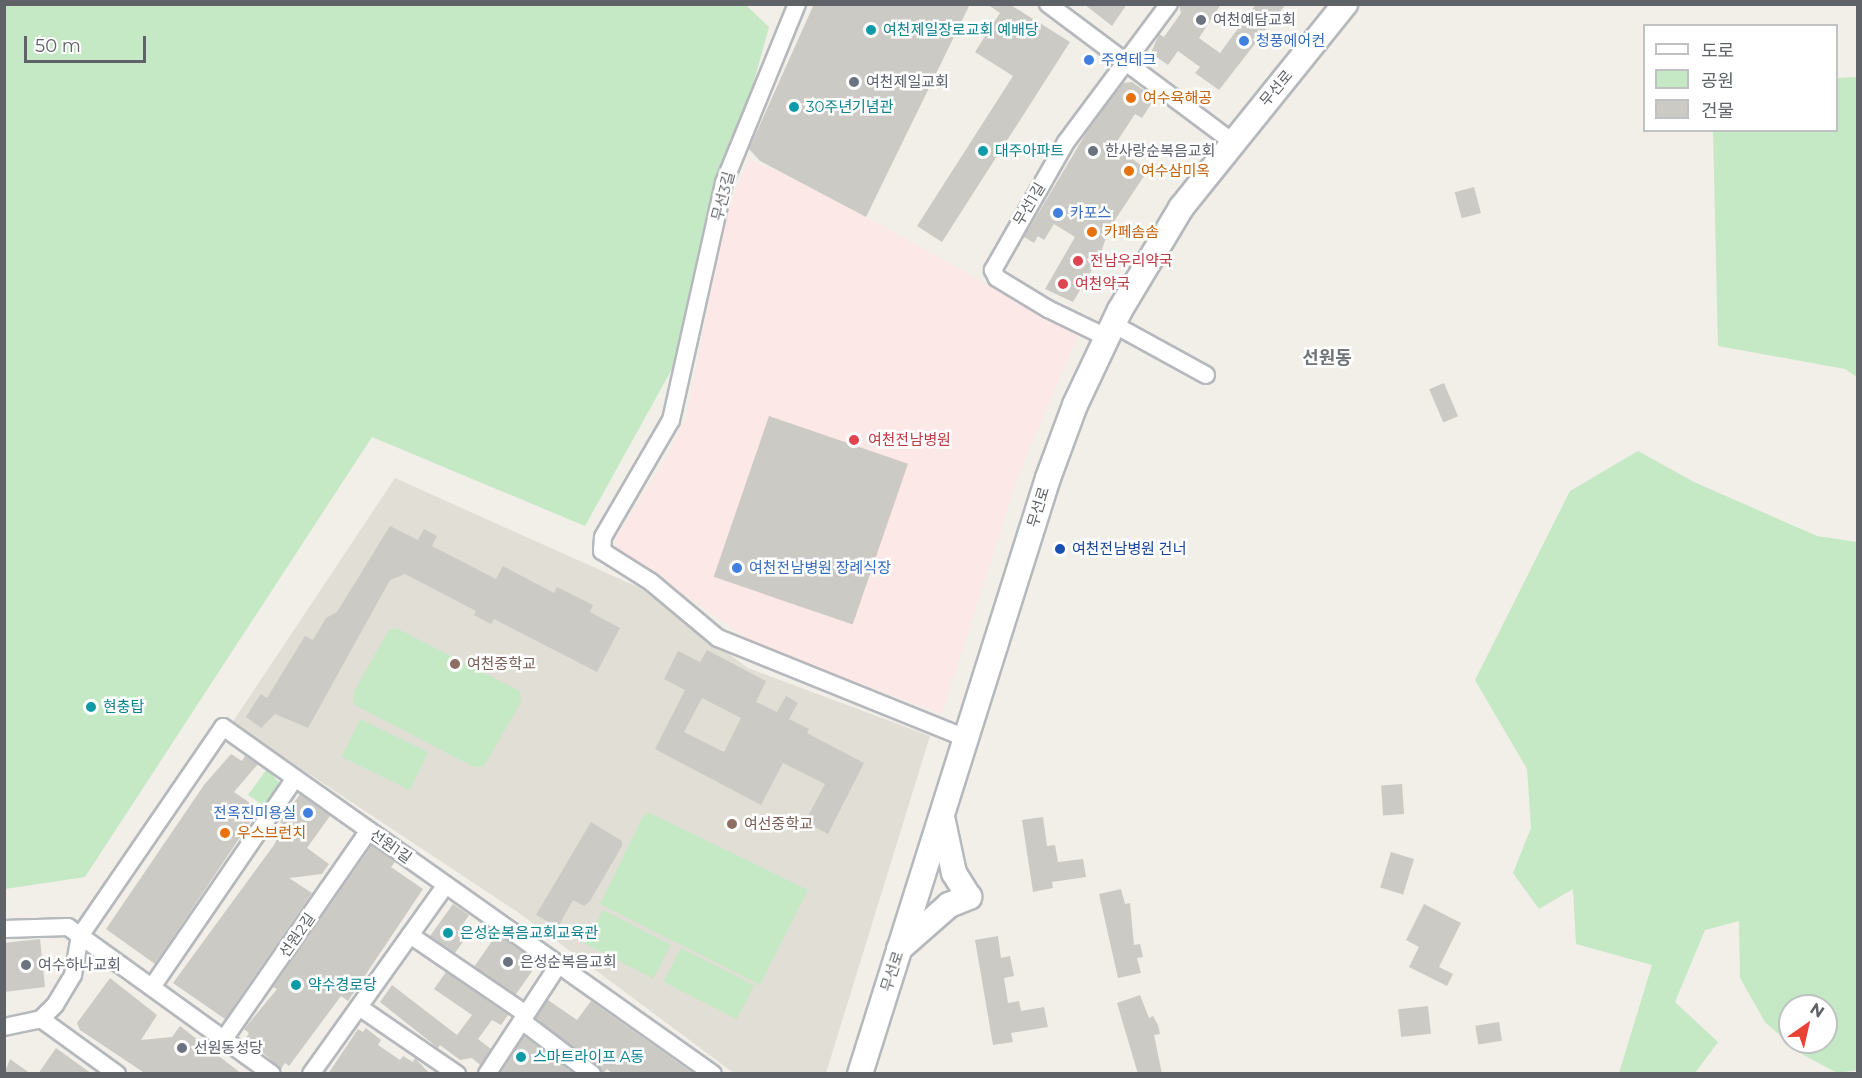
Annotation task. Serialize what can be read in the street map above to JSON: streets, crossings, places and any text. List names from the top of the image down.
{
  "streets": {
    "street": [
      "무선로",
      "무선3길",
      "무선1길",
      "선원1길",
      "선원2길"
    ]
  },
  "crossings": [
    ["무선로", "무선3길"],
    ["무선로", "무선1길"],
    ["선원1길", "선원2길"]
  ],
  "districts": ["선원동"],
  "places": [
    "여천예담교회",
    "여천제일장로교회 예배당",
    "청풍에어컨",
    "주연테크",
    "여천제일교회",
    "여수육해공",
    "30주년기념관",
    "대주아파트",
    "한사랑순복음교회",
    "여수삼미옥",
    "카포스",
    "카페솜솜",
    "전남우리약국",
    "여천약국",
    "여천전남병원",
    "여천전남병원 건너",
    "여천전남병원 장례식장",
    "여천중학교",
    "현충탑",
    "전옥진미용실",
    "여선중학교",
    "우스브런치",
    "은성순복음교회교육관",
    "은성순복음교회",
    "여수하나교회",
    "약수경로당",
    "선원동성당",
    "스마트라이프 A동"
  ],
  "legend": ["도로", "공원", "건물"],
  "scale_bar": "50 m",
  "north": "top right"
}
